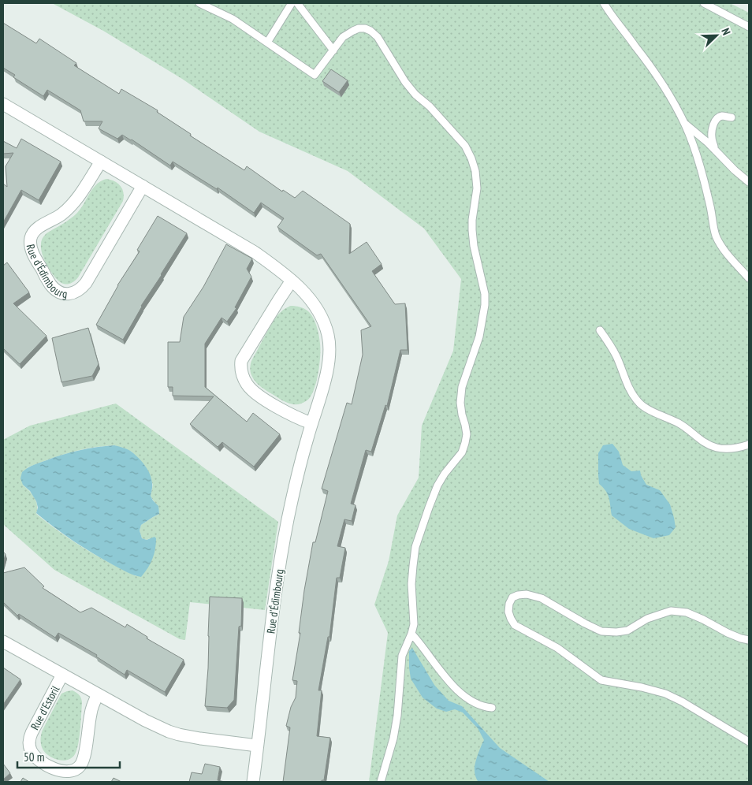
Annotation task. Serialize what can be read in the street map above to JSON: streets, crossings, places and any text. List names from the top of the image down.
{
  "streets": {
    "street": ["Rue d'Édimbourg", "Rue d'Estoril"]
  },
  "crossings": [
    ["Rue d'Édimbourg", "Rue d'Estoril"]
  ],
  "scale_bar": "50 m",
  "north": "top right"
}
